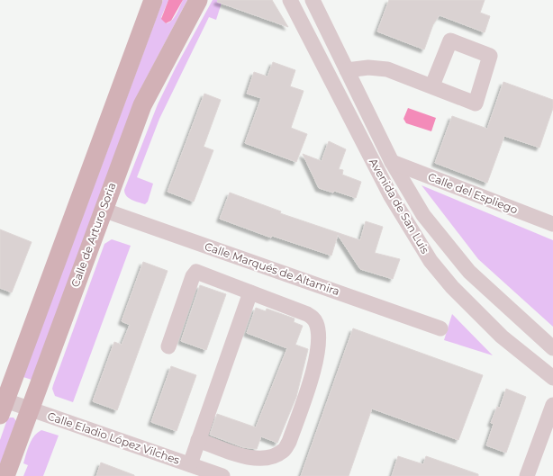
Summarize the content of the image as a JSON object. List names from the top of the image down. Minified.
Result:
{"streets":{"main road":["Calle de Arturo Soria"],"street":["Calle del Espliego","Avenida de San Luis","Calle Marqués de Altamira","Calle Eladio López Vilches"]},"crossings":[["Calle del Espliego","Avenida de San Luis"],["Calle de Arturo Soria","Calle Marqués de Altamira"],["Calle de Arturo Soria","Calle Eladio López Vilches"]]}
